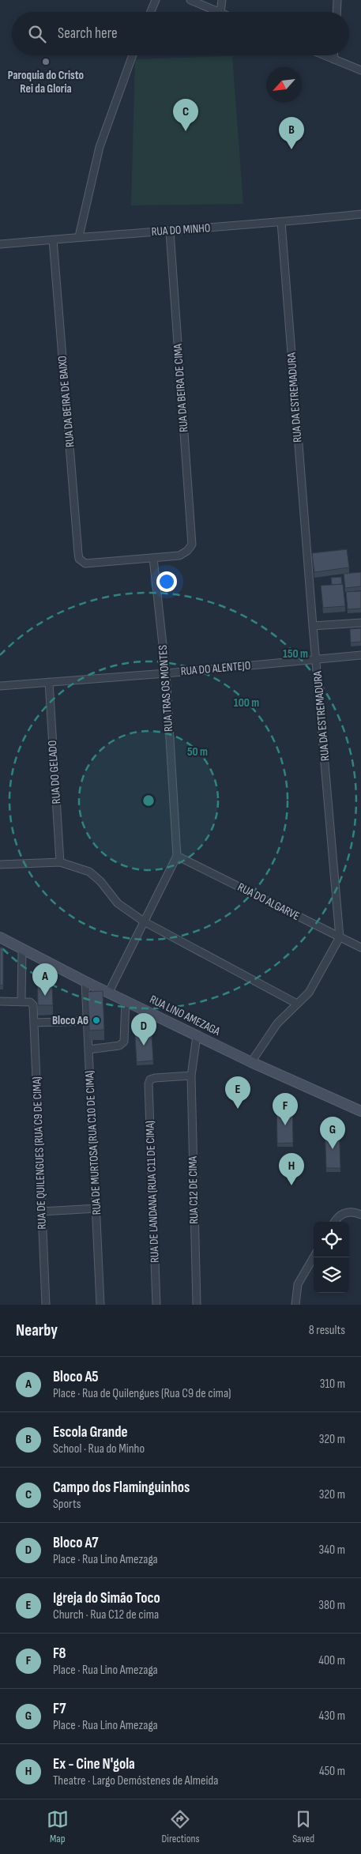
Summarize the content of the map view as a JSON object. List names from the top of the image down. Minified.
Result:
{"streets":{"street":["RUA DO MINHO","RUA DA BEIRA DE CIMA","RUA DA ESTREMADURA","RUA DA BEIRA DE BAIXO","RUA DO ALENTEJO","RUA TRAS OS MONTES","RUA DO GELADO","RUA DO ALGARVE","RUA LINO AMEZAGA","RUA DE MURTOSA (RUA C10 DE CIMA)","RUA DE QUILENGUES (RUA C9 DE CIMA)","RUA C12 DE CIMA","RUA DE LANDANA (RUA C11 DE CIMA)"]},"crossings":[["RUA DO MINHO","RUA DA BEIRA DE CIMA"],["RUA DO MINHO","RUA DA ESTREMADURA"],["RUA DO MINHO","RUA DA BEIRA DE BAIXO"],["RUA DA BEIRA DE CIMA","RUA DA BEIRA DE BAIXO"],["RUA DA BEIRA DE CIMA","RUA TRAS OS MONTES"],["RUA DA ESTREMADURA","RUA DO ALENTEJO"],["RUA DA ESTREMADURA","RUA DO ALGARVE"],["RUA DA BEIRA DE BAIXO","RUA TRAS OS MONTES"],["RUA DO ALENTEJO","RUA TRAS OS MONTES"],["RUA DO ALENTEJO","RUA DO GELADO"],["RUA TRAS OS MONTES","RUA DO ALGARVE"],["RUA LINO AMEZAGA","RUA DE MURTOSA (RUA C10 DE CIMA)"],["RUA LINO AMEZAGA","RUA C12 DE CIMA"],["RUA C12 DE CIMA","RUA DE LANDANA (RUA C11 DE CIMA)"]],"places":["Paroquia do Cristo Rei da Gloria","Bloco A6"],"north":"bottom left","page":{"search":"Search here","pins":["C","B","A","D","E","F","G","H"],"heading":["Nearby","8 results"],"list":[{"mark":"A","name":"Bloco A5","note":"Place · Rua de Quilengues (Rua C9 de cima)","value":"310 m"},{"mark":"B","name":"Escola Grande","note":"School · Rua do Minho","value":"320 m"},{"mark":"C","name":"Campo dos Flaminguinhos","note":"Sports","value":"320 m"},{"mark":"D","name":"Bloco A7","note":"Place · Rua Lino Amezaga","value":"340 m"},{"mark":"E","name":"Igreja do Simão Toco","note":"Church · Rua C12 de cima","value":"380 m"},{"mark":"F","name":"F8","note":"Place · Rua Lino Amezaga","value":"400 m"},{"mark":"G","name":"F7","note":"Place · Rua Lino Amezaga","value":"430 m"},{"mark":"H","name":"Ex - Cine N'gola","note":"Theatre · Largo Demóstenes de Almeida","value":"450 m"}],"nav":["Map","Directions","Saved"]},"rings":["150 m","100 m","50 m"]}
